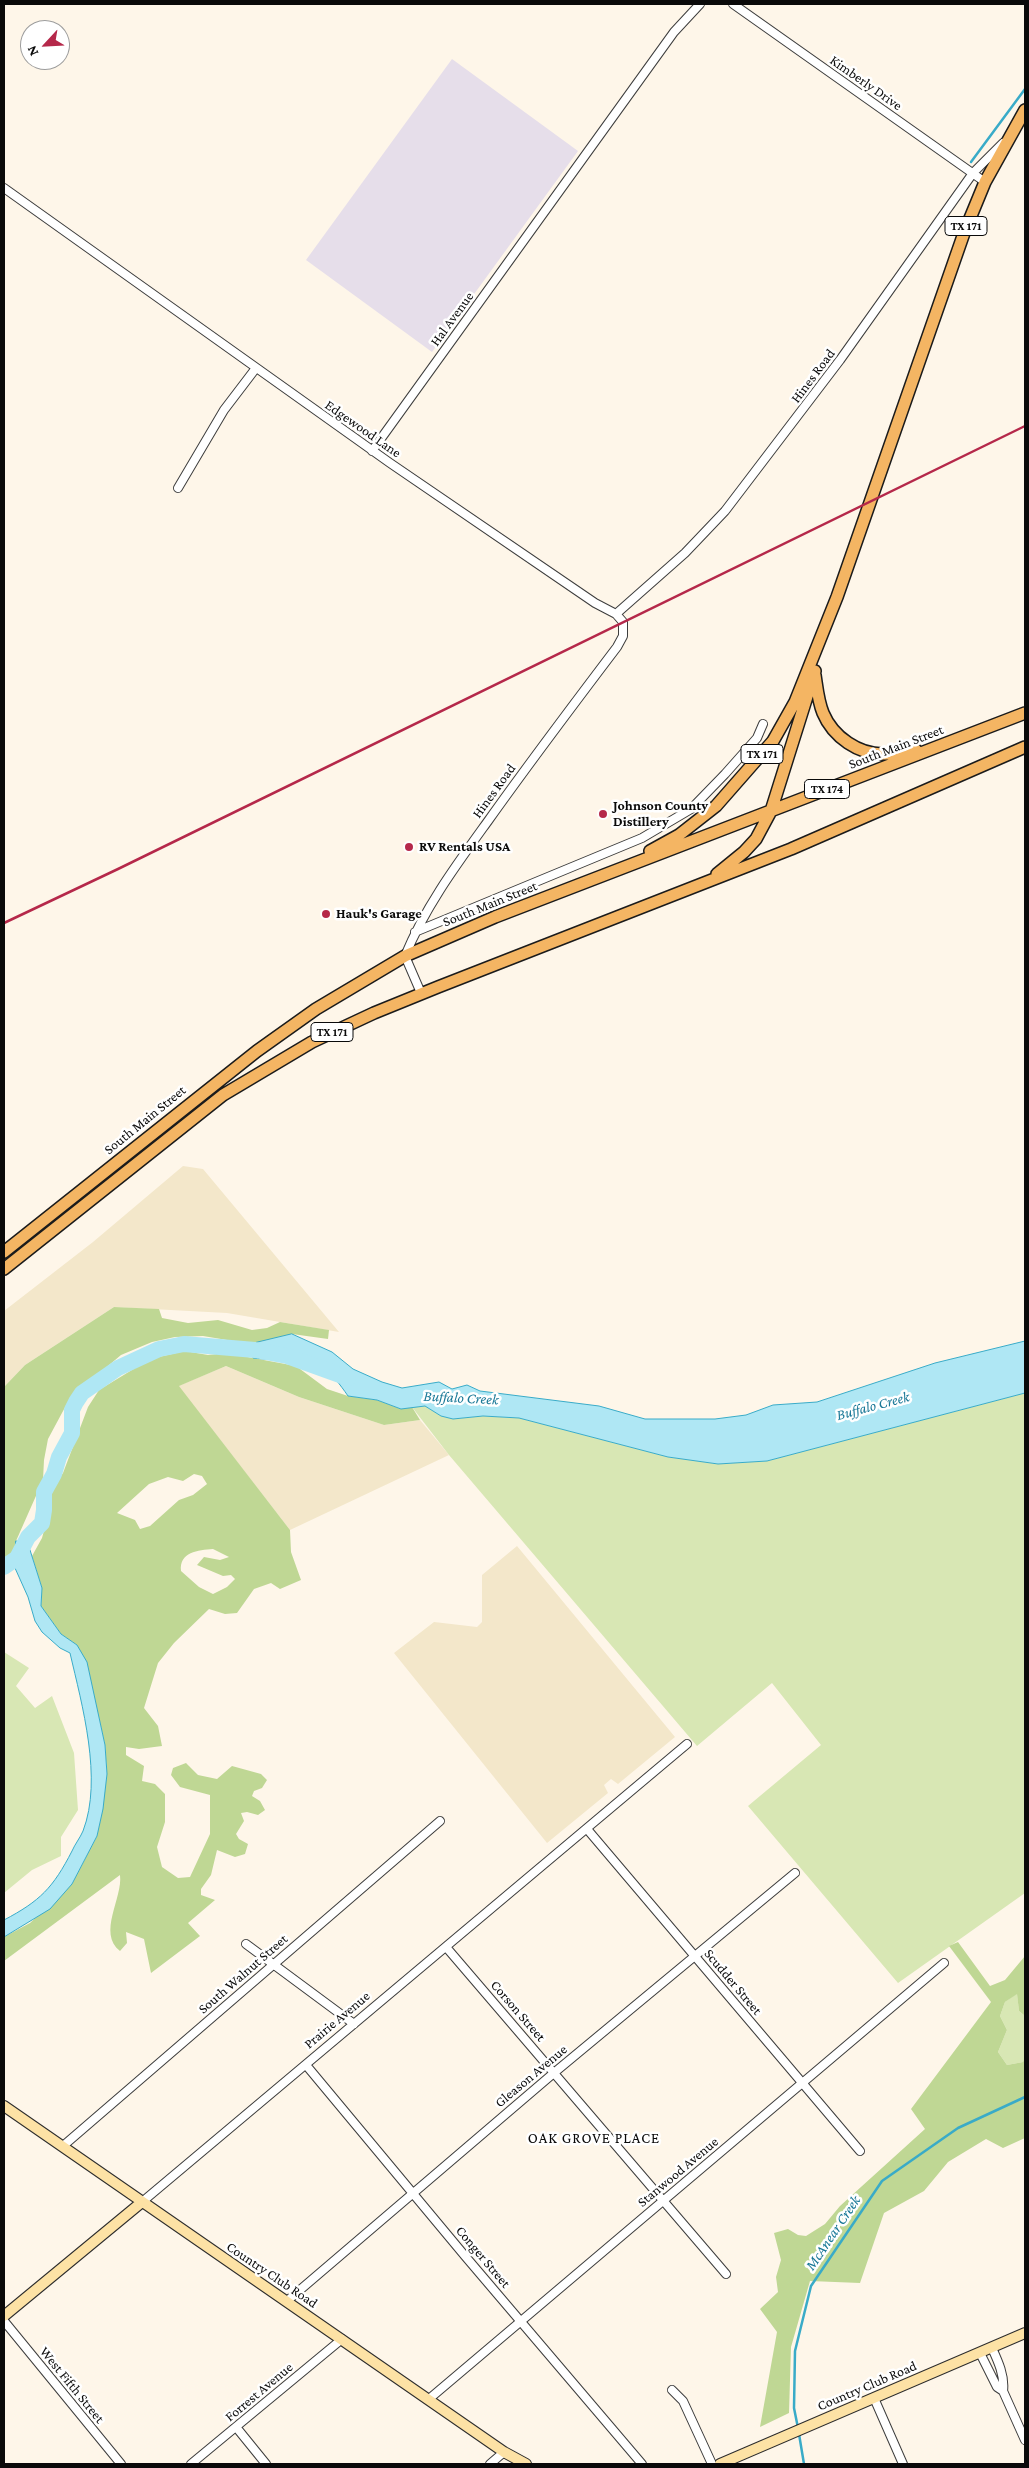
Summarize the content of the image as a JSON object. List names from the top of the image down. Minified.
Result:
{"streets":{"main road":["TX 171","South Main Street","TX 174","Prairie Avenue","Country Club Road"],"street":["Kimberly Drive","Hal Avenue","Hines Road","Edgewood Lane","South Walnut Street","Scudder Street","Corson Street","Gleason Avenue","Stanwood Avenue","Conger Street","West Fifth Street","Forrest Avenue"]},"crossings":[["Kimberly Drive","TX 171"],["Kimberly Drive","Hines Road"],["TX 171","Hines Road"],["TX 171","South Main Street"],["Hal Avenue","Edgewood Lane"],["Hines Road","Edgewood Lane"],["Hines Road","South Main Street"],["South Walnut Street","Country Club Road"],["Scudder Street","Prairie Avenue"],["Scudder Street","Gleason Avenue"],["Scudder Street","Stanwood Avenue"],["Corson Street","Prairie Avenue"],["Corson Street","Gleason Avenue"],["Corson Street","Stanwood Avenue"],["Prairie Avenue","Conger Street"],["Prairie Avenue","Country Club Road"],["Gleason Avenue","Conger Street"],["Gleason Avenue","Country Club Road"],["Stanwood Avenue","Conger Street"],["Stanwood Avenue","Country Club Road"],["Country Club Road","Forrest Avenue"]],"districts":["OAK GROVE PLACE"],"water":["Buffalo Creek","McAnear Creek"],"places":["Johnson County Distillery","RV Rentals USA","Hauk's Garage"],"north":"bottom left"}
